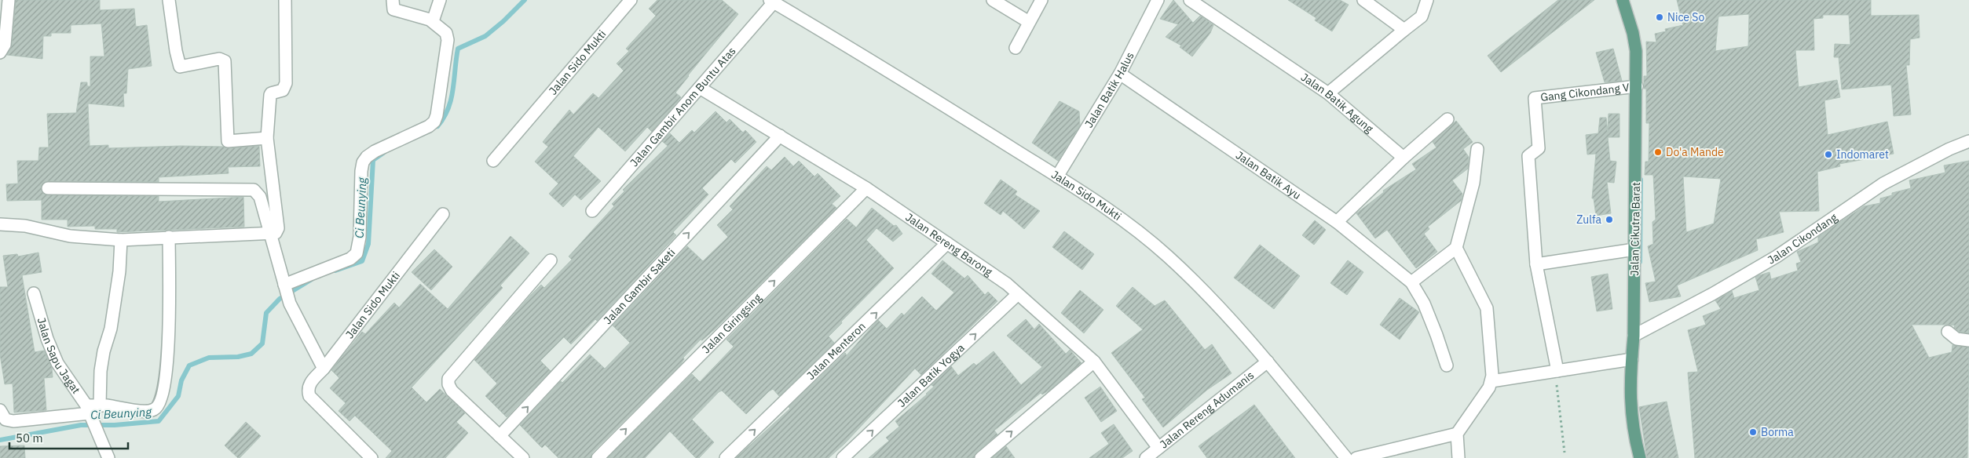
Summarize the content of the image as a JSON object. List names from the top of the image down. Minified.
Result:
{"streets":{"main road":["Jalan Cikutra Barat"],"street":["Jalan Sido Mukti","Jalan Batik Halus","Gang Cikondang V","Jalan Batik Agung","Jalan Gambir Anom Buntu Atas","Jalan Batik Ayu","Jalan Cikondang","Jalan Rereng Barong","Jalan Gambir Saketi","Jalan Giringsing","Jalan Menteron","Jalan Sapu Jagat","Jalan Batik Yogya","Jalan Rereng Adumanis"]},"crossings":[["Jalan Sido Mukti","Jalan Batik Halus"],["Jalan Sido Mukti","Jalan Gambir Anom Buntu Atas"],["Jalan Sido Mukti","Jalan Rereng Adumanis"],["Jalan Batik Halus","Jalan Batik Ayu"],["Gang Cikondang V","Jalan Cikutra Barat"],["Jalan Gambir Anom Buntu Atas","Jalan Rereng Barong"],["Jalan Cikutra Barat","Jalan Cikondang"],["Jalan Rereng Barong","Jalan Gambir Saketi"],["Jalan Rereng Barong","Jalan Giringsing"],["Jalan Rereng Barong","Jalan Menteron"],["Jalan Rereng Barong","Jalan Batik Yogya"],["Jalan Rereng Barong","Jalan Rereng Adumanis"]],"one_way":["Jalan Gambir Saketi","Jalan Giringsing","Jalan Menteron"],"water":["Ci Beunying"],"places":["Nice So","Do'a Mande","Indomaret","Zulfa","Borma"],"scale_bar":"50 m"}
